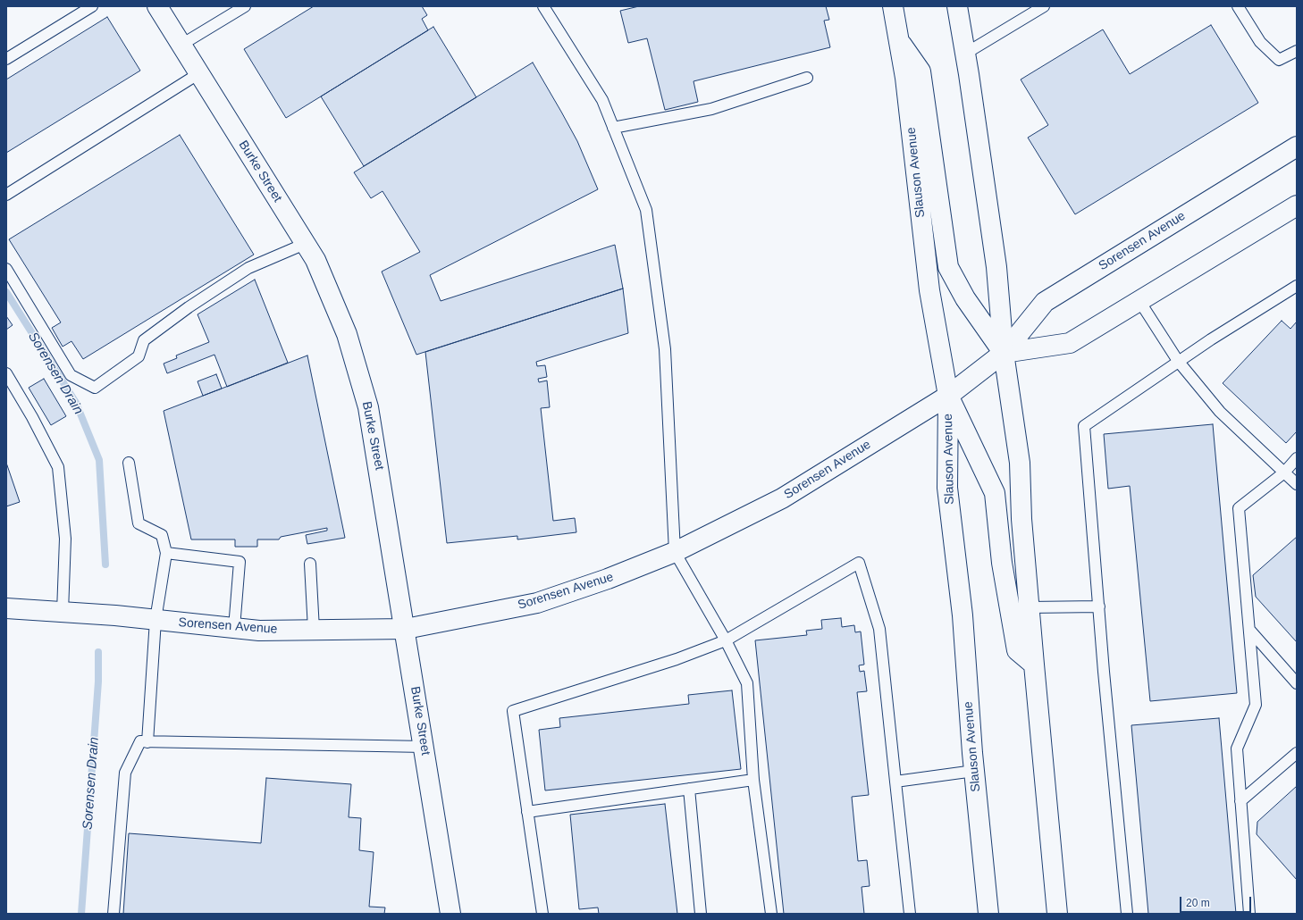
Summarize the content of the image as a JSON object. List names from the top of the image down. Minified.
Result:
{"streets":{"street":["Burke Street","Slauson Avenue","Sorensen Avenue"]},"crossings":[["Burke Street","Sorensen Avenue"],["Slauson Avenue","Sorensen Avenue"]],"water":["Sorensen Drain"],"scale_bar":"20 m"}
